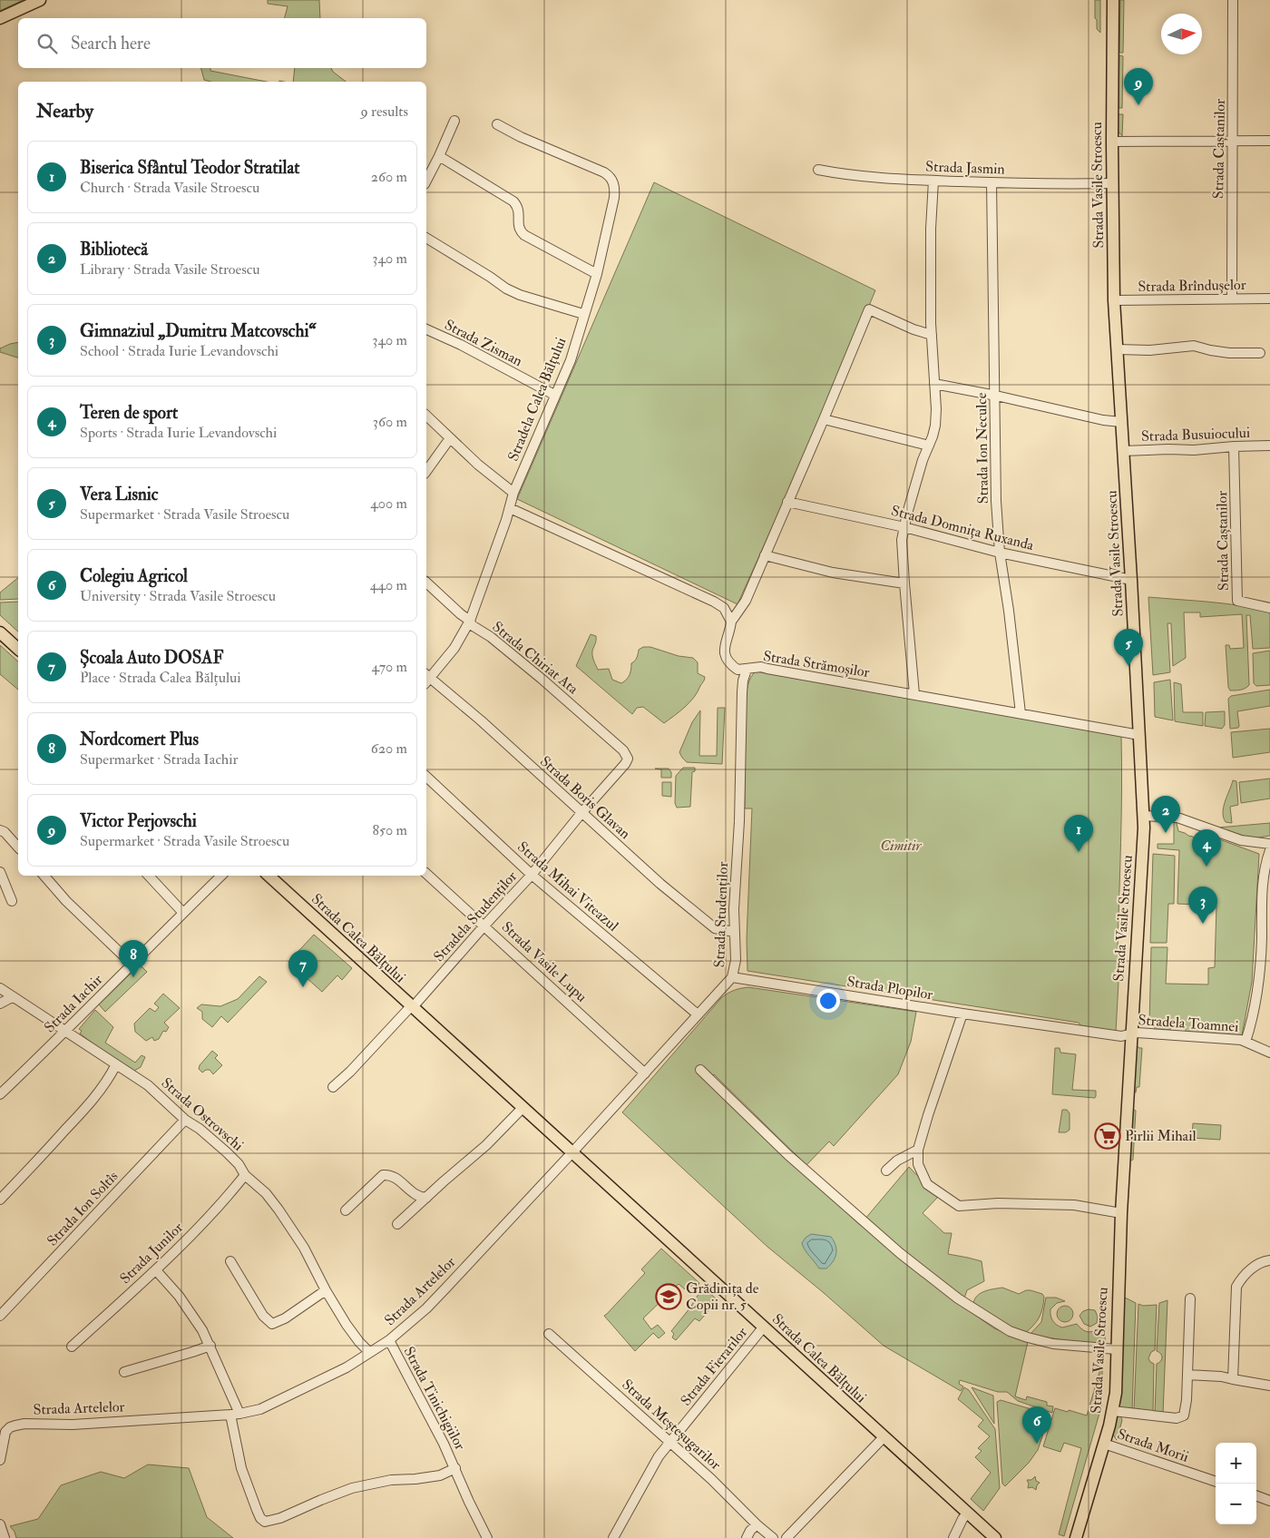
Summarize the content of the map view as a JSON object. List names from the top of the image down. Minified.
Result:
{"streets":{"main road":["Strada Vasile Stroescu","Strada Calea Bălțului"],"street":["Strada Caștanilor","Strada Jasmin","Strada Brîndușelor","Strada Zisman","Stradela Calea Bălțului","Strada Busuiocului","Strada Ion Neculce","Strada Domnița Ruxanda","Strada Chiriat Ata","Strada Strămoșilor","Strada Boris Glavan","Strada Mihai Viteazul","Strada Studenților","Stradela Studenților","Strada Vasile Lupu","Strada Plopilor","Strada Iachir","Stradela Toamnei","Strada Ostrovschi","Strada Ion Soltîs","Strada Junilor","Strada Artelelor","Strada Fierarilor","Strada Tinichigiilor","Strada Meșteșugarilor","Strada Morii"]},"crossings":[["Strada Caștanilor","Strada Brîndușelor"],["Strada Caștanilor","Strada Busuiocului"],["Strada Jasmin","Strada Vasile Stroescu"],["Strada Jasmin","Strada Ion Neculce"],["Strada Vasile Stroescu","Strada Brîndușelor"],["Strada Vasile Stroescu","Strada Busuiocului"],["Strada Vasile Stroescu","Strada Domnița Ruxanda"],["Strada Vasile Stroescu","Strada Strămoșilor"],["Strada Vasile Stroescu","Strada Plopilor"],["Strada Vasile Stroescu","Stradela Toamnei"],["Strada Vasile Stroescu","Strada Morii"],["Strada Zisman","Stradela Calea Bălțului"],["Stradela Calea Bălțului","Strada Chiriat Ata"],["Stradela Calea Bălțului","Strada Boris Glavan"],["Strada Ion Neculce","Strada Domnița Ruxanda"],["Strada Ion Neculce","Strada Strămoșilor"],["Strada Chiriat Ata","Stradela Studenților"],["Strada Strămoșilor","Strada Studenților"],["Strada Boris Glavan","Strada Studenților"],["Strada Boris Glavan","Stradela Studenților"],["Strada Mihai Viteazul","Strada Studenților"],["Strada Mihai Viteazul","Stradela Studenților"],["Strada Studenților","Strada Calea Bălțului"],["Strada Studenților","Strada Vasile Lupu"],["Strada Studenților","Strada Plopilor"],["Strada Studenților","Strada Artelelor"],["Stradela Studenților","Strada Calea Bălțului"],["Stradela Studenților","Strada Vasile Lupu"],["Strada Calea Bălțului","Strada Artelelor"],["Strada Calea Bălțului","Strada Fierarilor"],["Strada Plopilor","Stradela Toamnei"],["Strada Iachir","Strada Ostrovschi"],["Strada Ostrovschi","Strada Ion Soltîs"],["Strada Ostrovschi","Strada Junilor"],["Strada Ostrovschi","Strada Artelelor"],["Strada Artelelor","Strada Tinichigiilor"],["Strada Fierarilor","Strada Meșteșugarilor"]],"parks":["Cimitir"],"places":{"supermarket":["Pirlii Mihail"],"school or university":["Grădinița de Copii nr. 5"]},"north":"right","page":{"search":"Search here","pins":["9","5","2","1","4","3","8","7","6"],"heading":["Nearby","9 results"],"list":[{"mark":"1","name":"Biserica Sfântul Teodor Stratilat","note":"Church · Strada Vasile Stroescu","value":"260 m"},{"mark":"2","name":"Bibliotecă","note":"Library · Strada Vasile Stroescu","value":"340 m"},{"mark":"3","name":"Gimnaziul „Dumitru Matcovschi“","note":"School · Strada Iurie Levandovschi","value":"340 m"},{"mark":"4","name":"Teren de sport","note":"Sports · Strada Iurie Levandovschi","value":"360 m"},{"mark":"5","name":"Vera Lisnic","note":"Supermarket · Strada Vasile Stroescu","value":"400 m"},{"mark":"6","name":"Colegiu Agricol","note":"University · Strada Vasile Stroescu","value":"440 m"},{"mark":"7","name":"Școala Auto DOSAF","note":"Place · Strada Calea Bălțului","value":"470 m"},{"mark":"8","name":"Nordcomert Plus","note":"Supermarket · Strada Iachir","value":"620 m"},{"mark":"9","name":"Victor Perjovschi","note":"Supermarket · Strada Vasile Stroescu","value":"850 m"}],"map_buttons":["+","−"]}}
